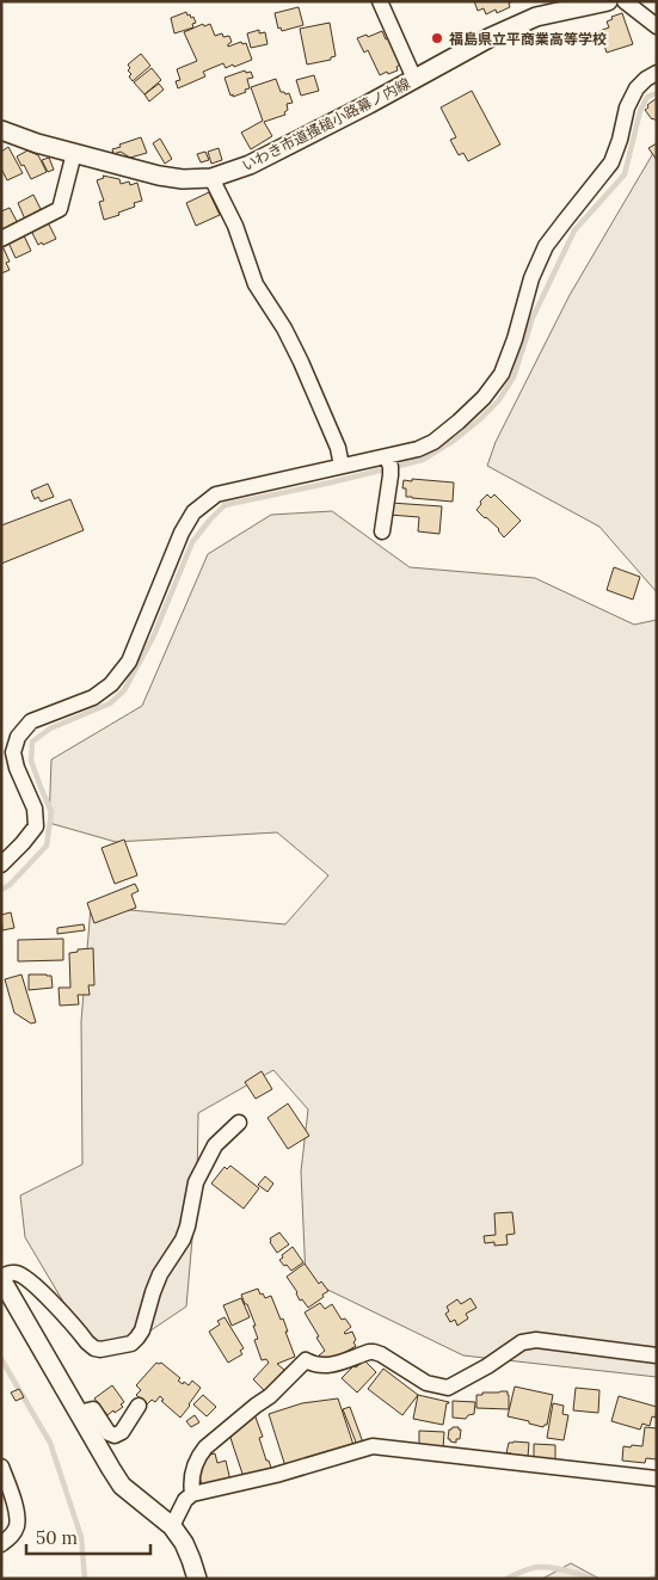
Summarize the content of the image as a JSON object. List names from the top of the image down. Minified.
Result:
{"streets":{"street":["いわき市道搔槌小路幕ノ内線"]},"places":["福島県立平商業高等学校"],"scale_bar":"50 m"}
